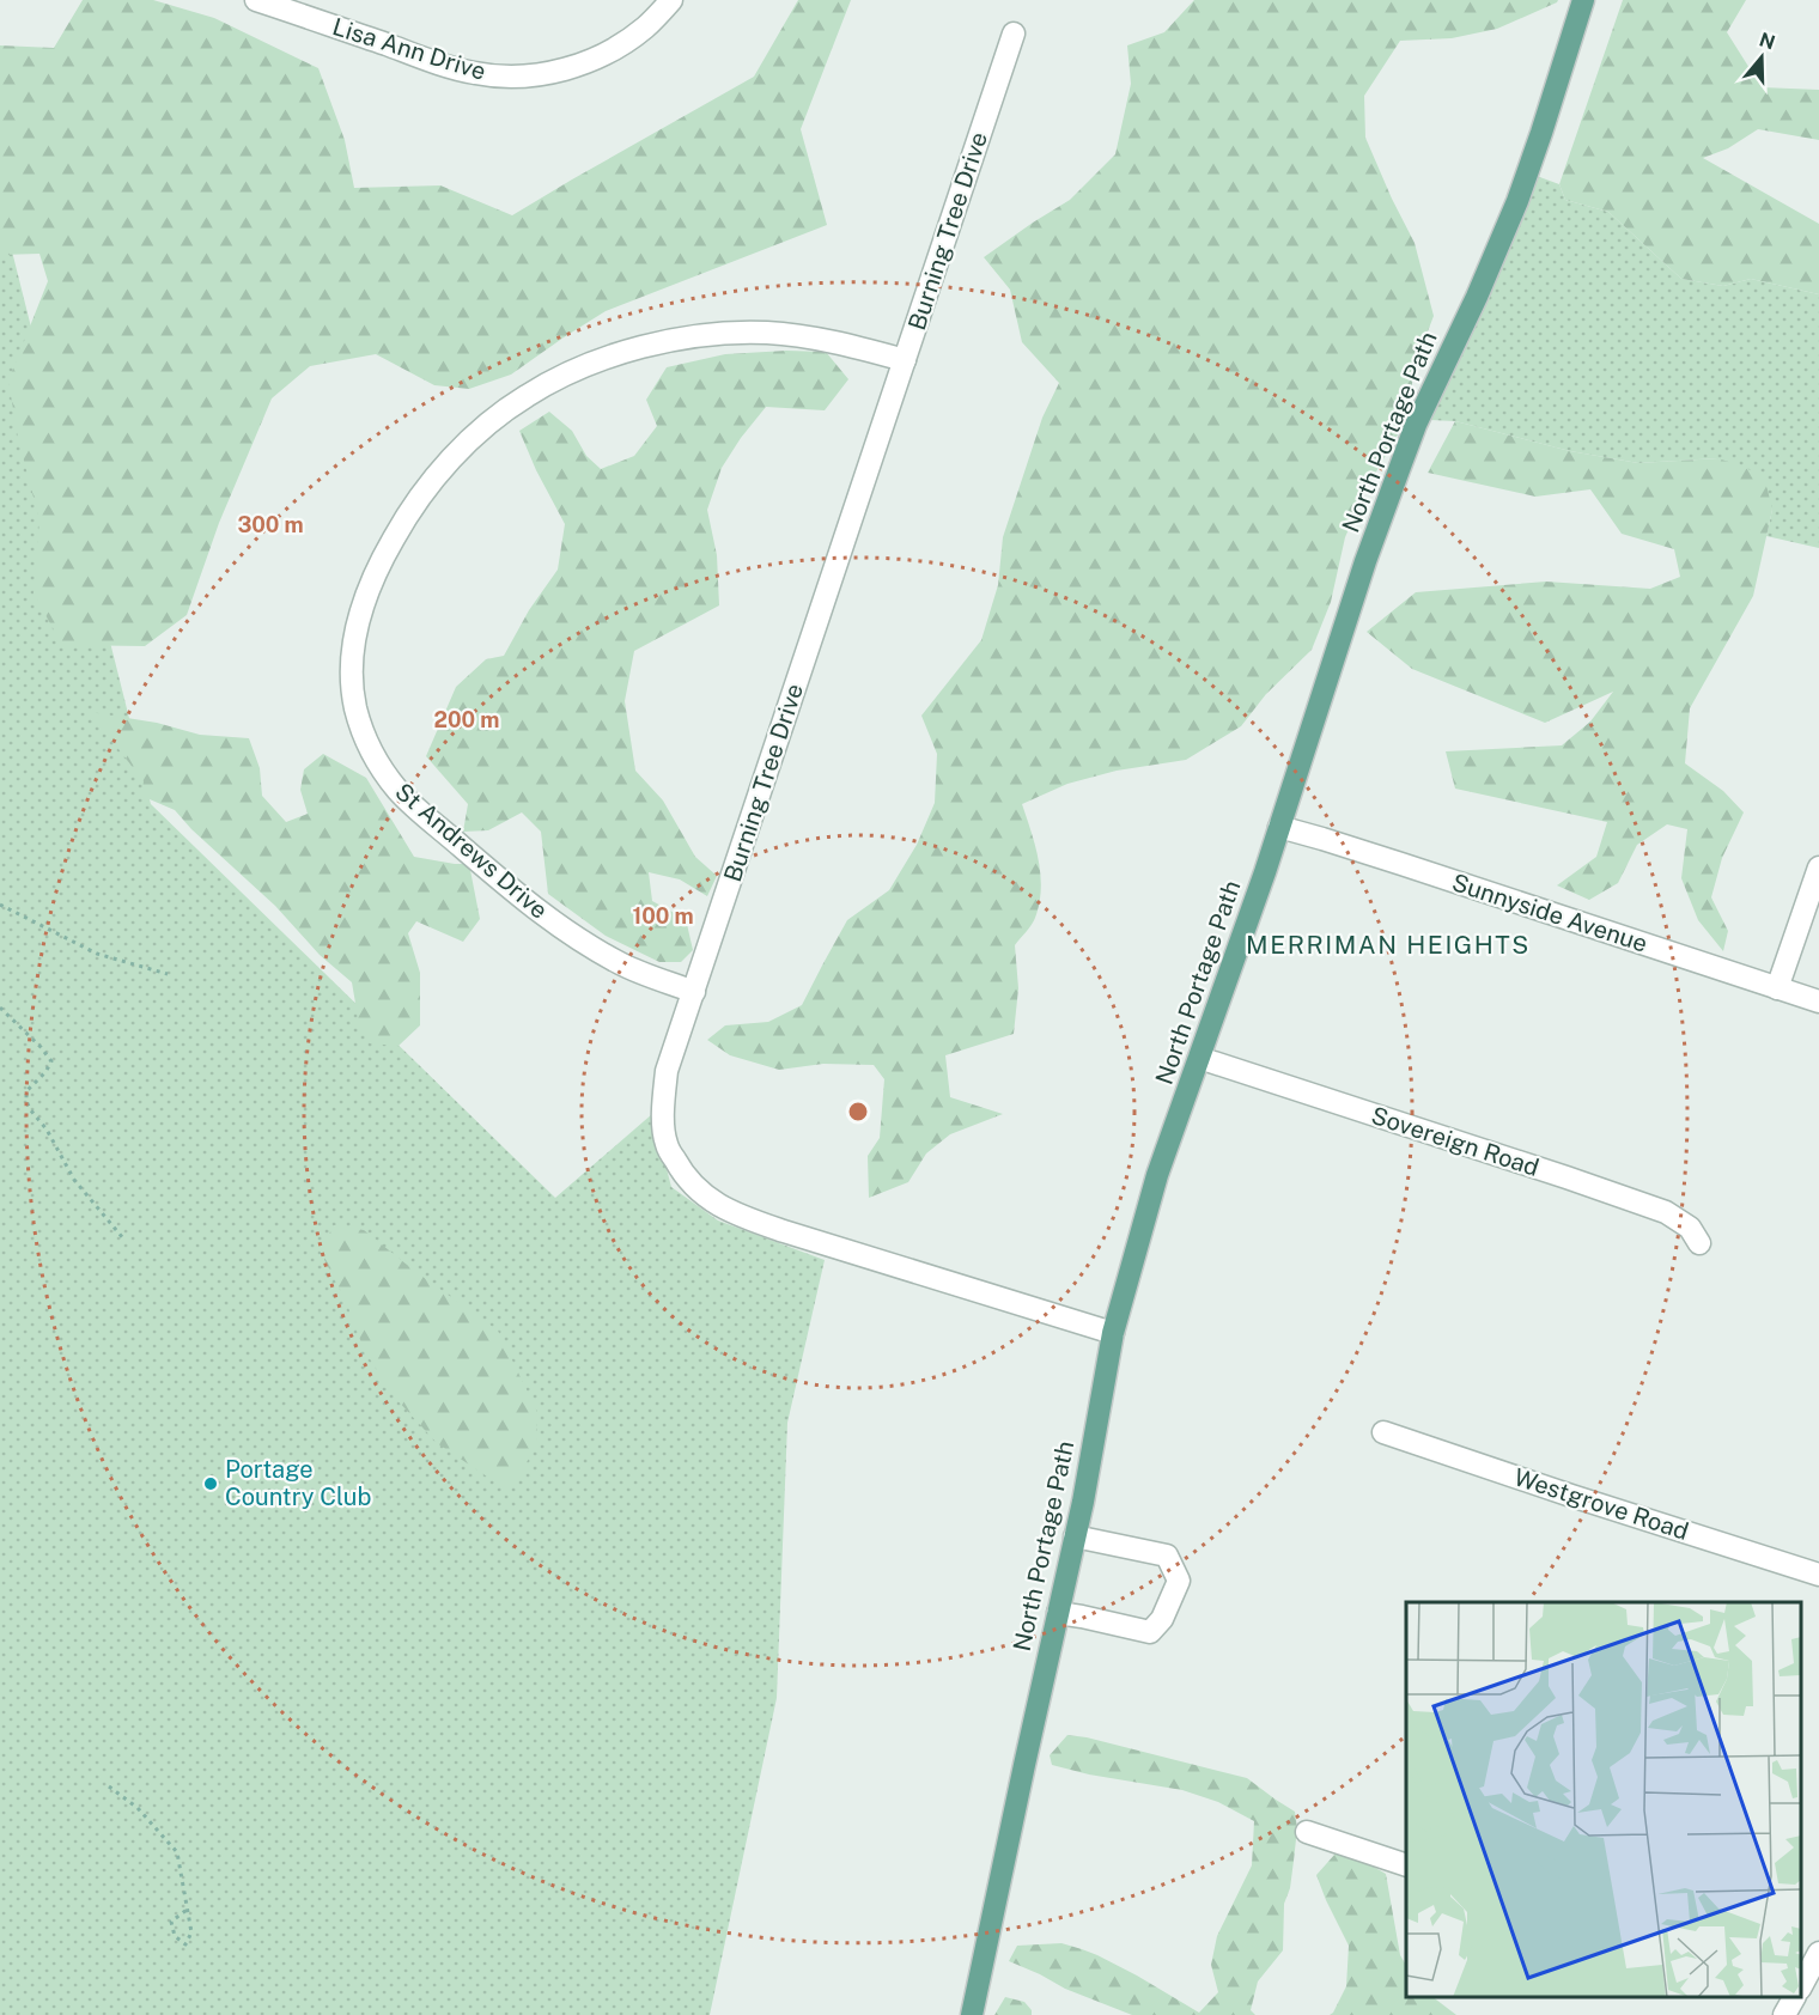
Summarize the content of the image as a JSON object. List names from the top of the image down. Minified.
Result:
{"streets":{"main road":["North Portage Path"],"street":["Lisa Ann Drive","Burning Tree Drive","St Andrews Drive","Sunnyside Avenue","Sovereign Road","Westgrove Road"]},"crossings":[["Burning Tree Drive","North Portage Path"],["Burning Tree Drive","St Andrews Drive"],["North Portage Path","Sunnyside Avenue"],["North Portage Path","Sovereign Road"]],"districts":["MERRIMAN HEIGHTS"],"places":["Portage Country Club"],"north":"top","rings":["300 m","200 m","100 m"]}
